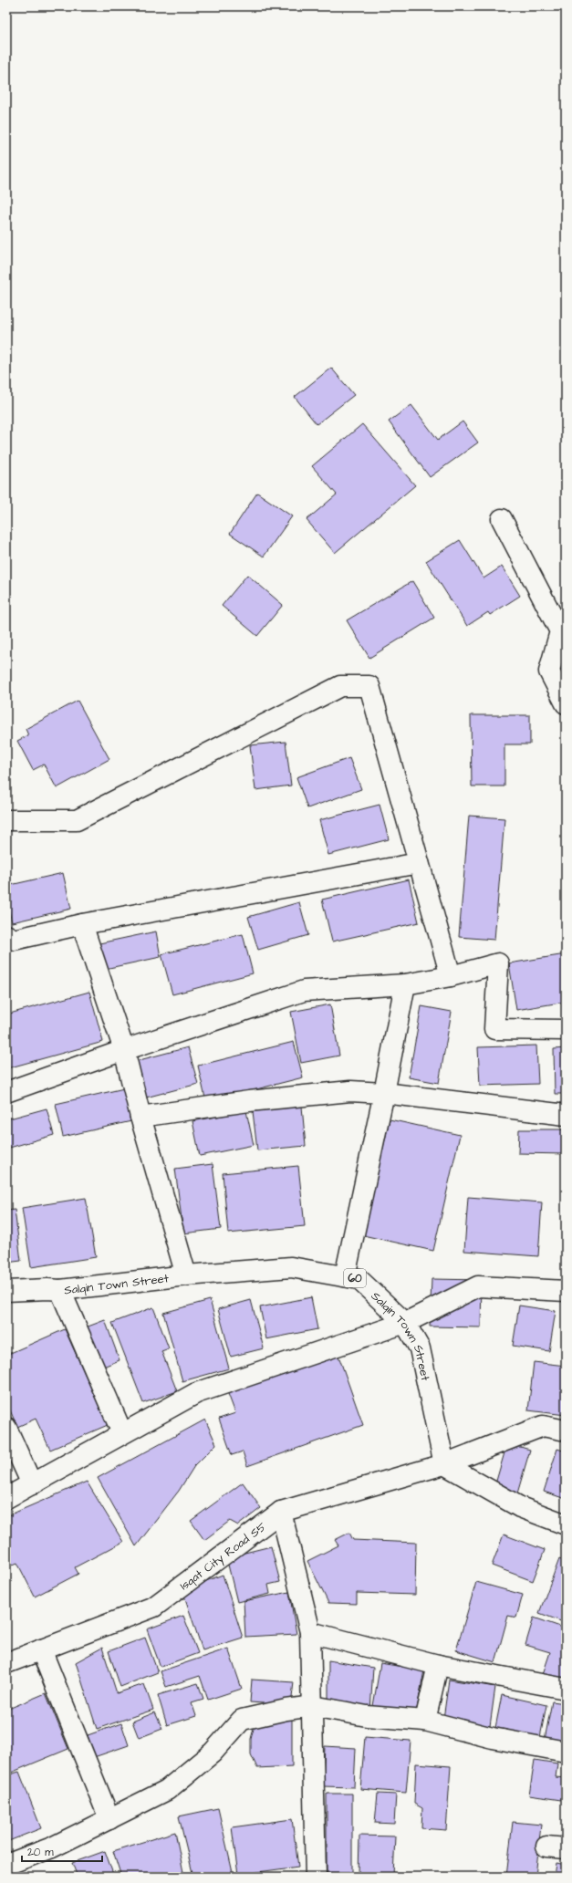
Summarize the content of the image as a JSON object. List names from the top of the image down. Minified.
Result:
{"streets":{"street":["60","Salqin Town Street","Isqat City Road S5"]},"crossings":[["Salqin Town Street","Isqat City Road S5"]],"scale_bar":"20 m"}
